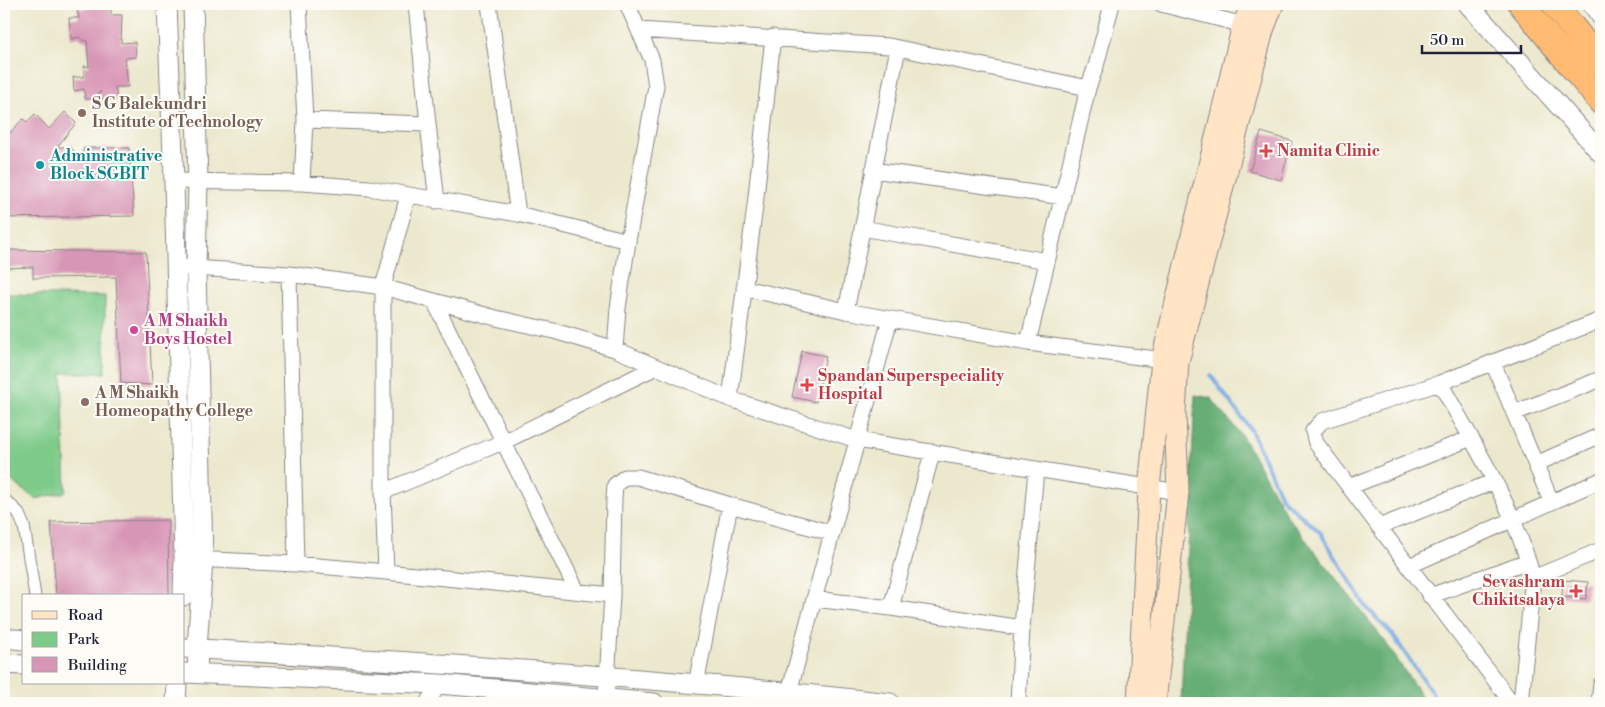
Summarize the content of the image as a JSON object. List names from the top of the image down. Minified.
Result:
{"places":{"other":["S G Balekundri Institute of Technology","Administrative Block SGBIT","A M Shaikh Boys Hostel","A M Shaikh Homeopathy College"],"health":["Namita Clinic","Spandan Superspeciality Hospital","Sevashram Chikitsalaya"]},"legend":["Road","Park","Building"],"scale_bar":"50 m"}
